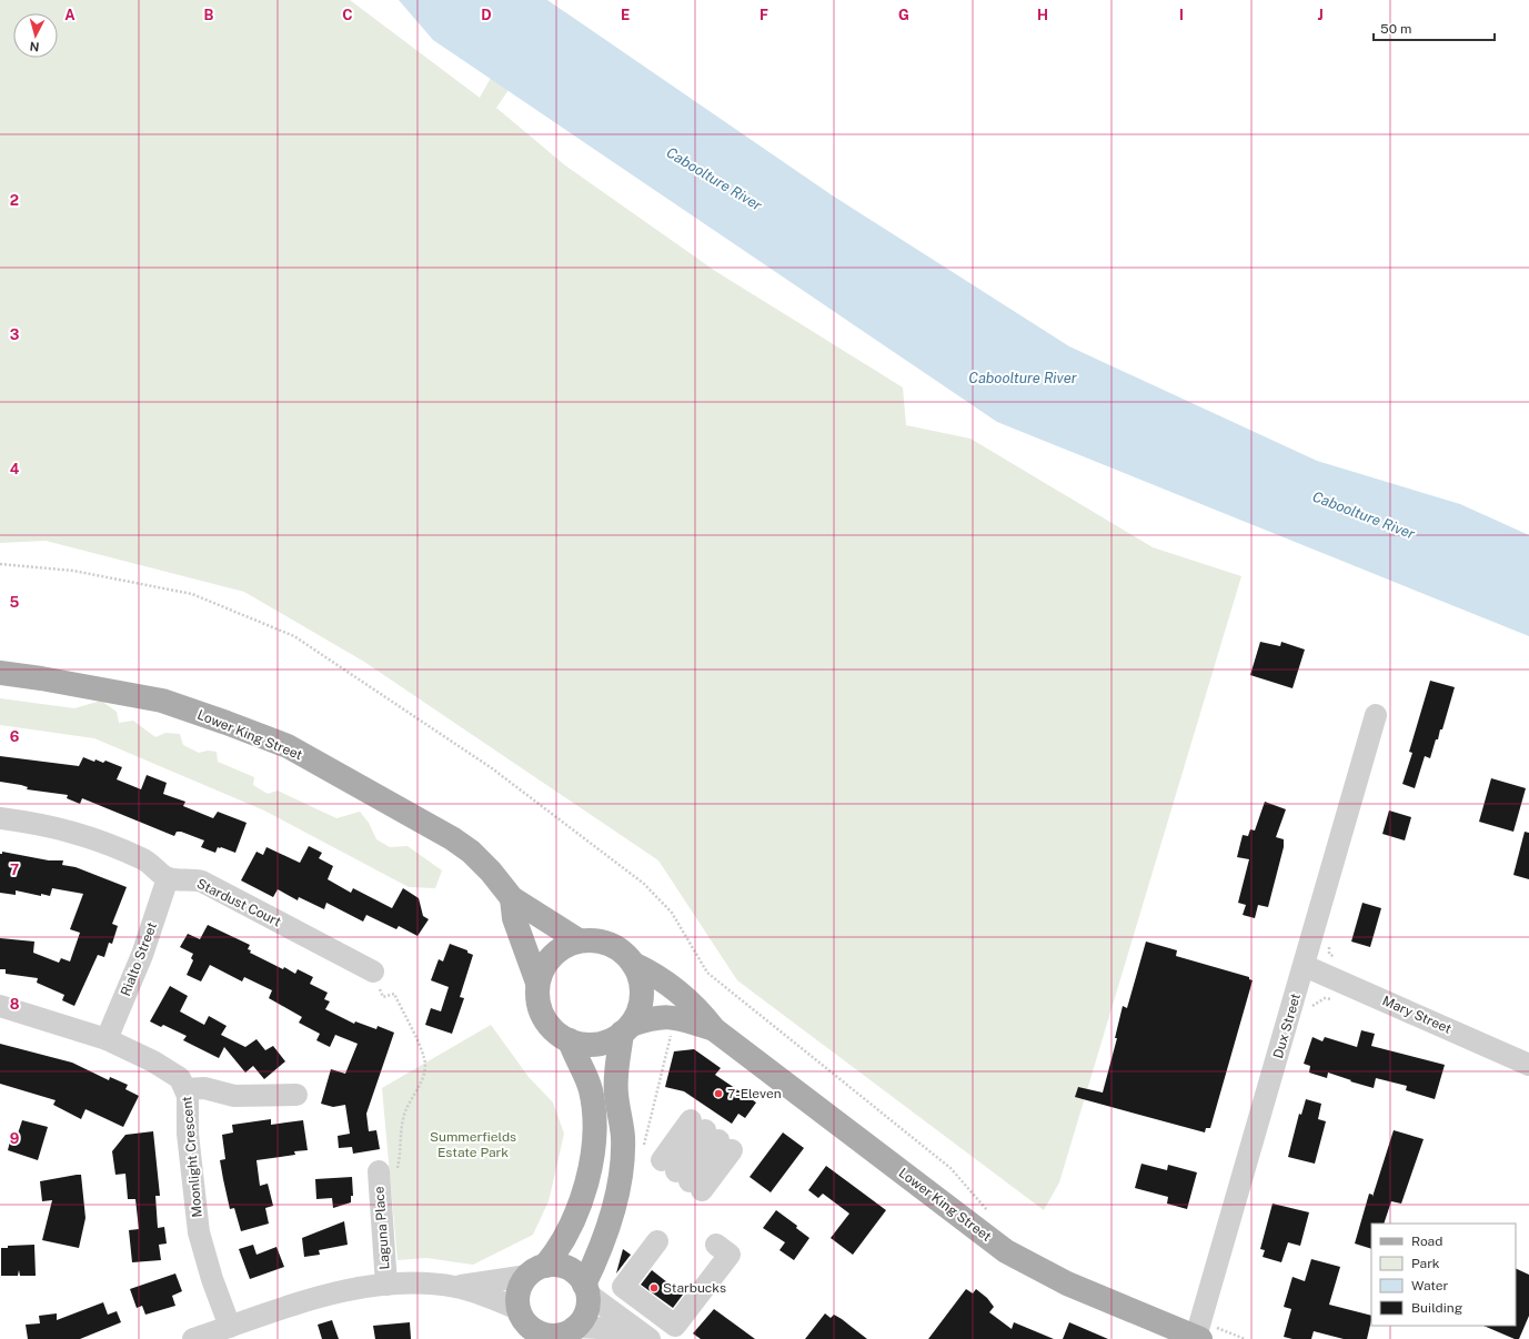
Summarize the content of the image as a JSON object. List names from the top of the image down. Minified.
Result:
{"streets":{"main road":["Lower King Street"],"street":["Stardust Court","Rialto Street","Mary Street","Dux Street","Moonlight Crescent","Laguna Place"]},"crossings":[["Lower King Street","Dux Street"],["Stardust Court","Rialto Street"],["Rialto Street","Moonlight Crescent"],["Mary Street","Dux Street"]],"water":["Caboolture River"],"parks":["Summerfields Estate Park"],"places":["7-Eleven","Starbucks"],"legend":["Road","Park","Water","Building"],"scale_bar":"50 m","north":"bottom","grid":{"columns":["A","B","C","D","E","F","G","H","I","J"],"rows":["2","3","4","5","6","7","8","9"]}}
